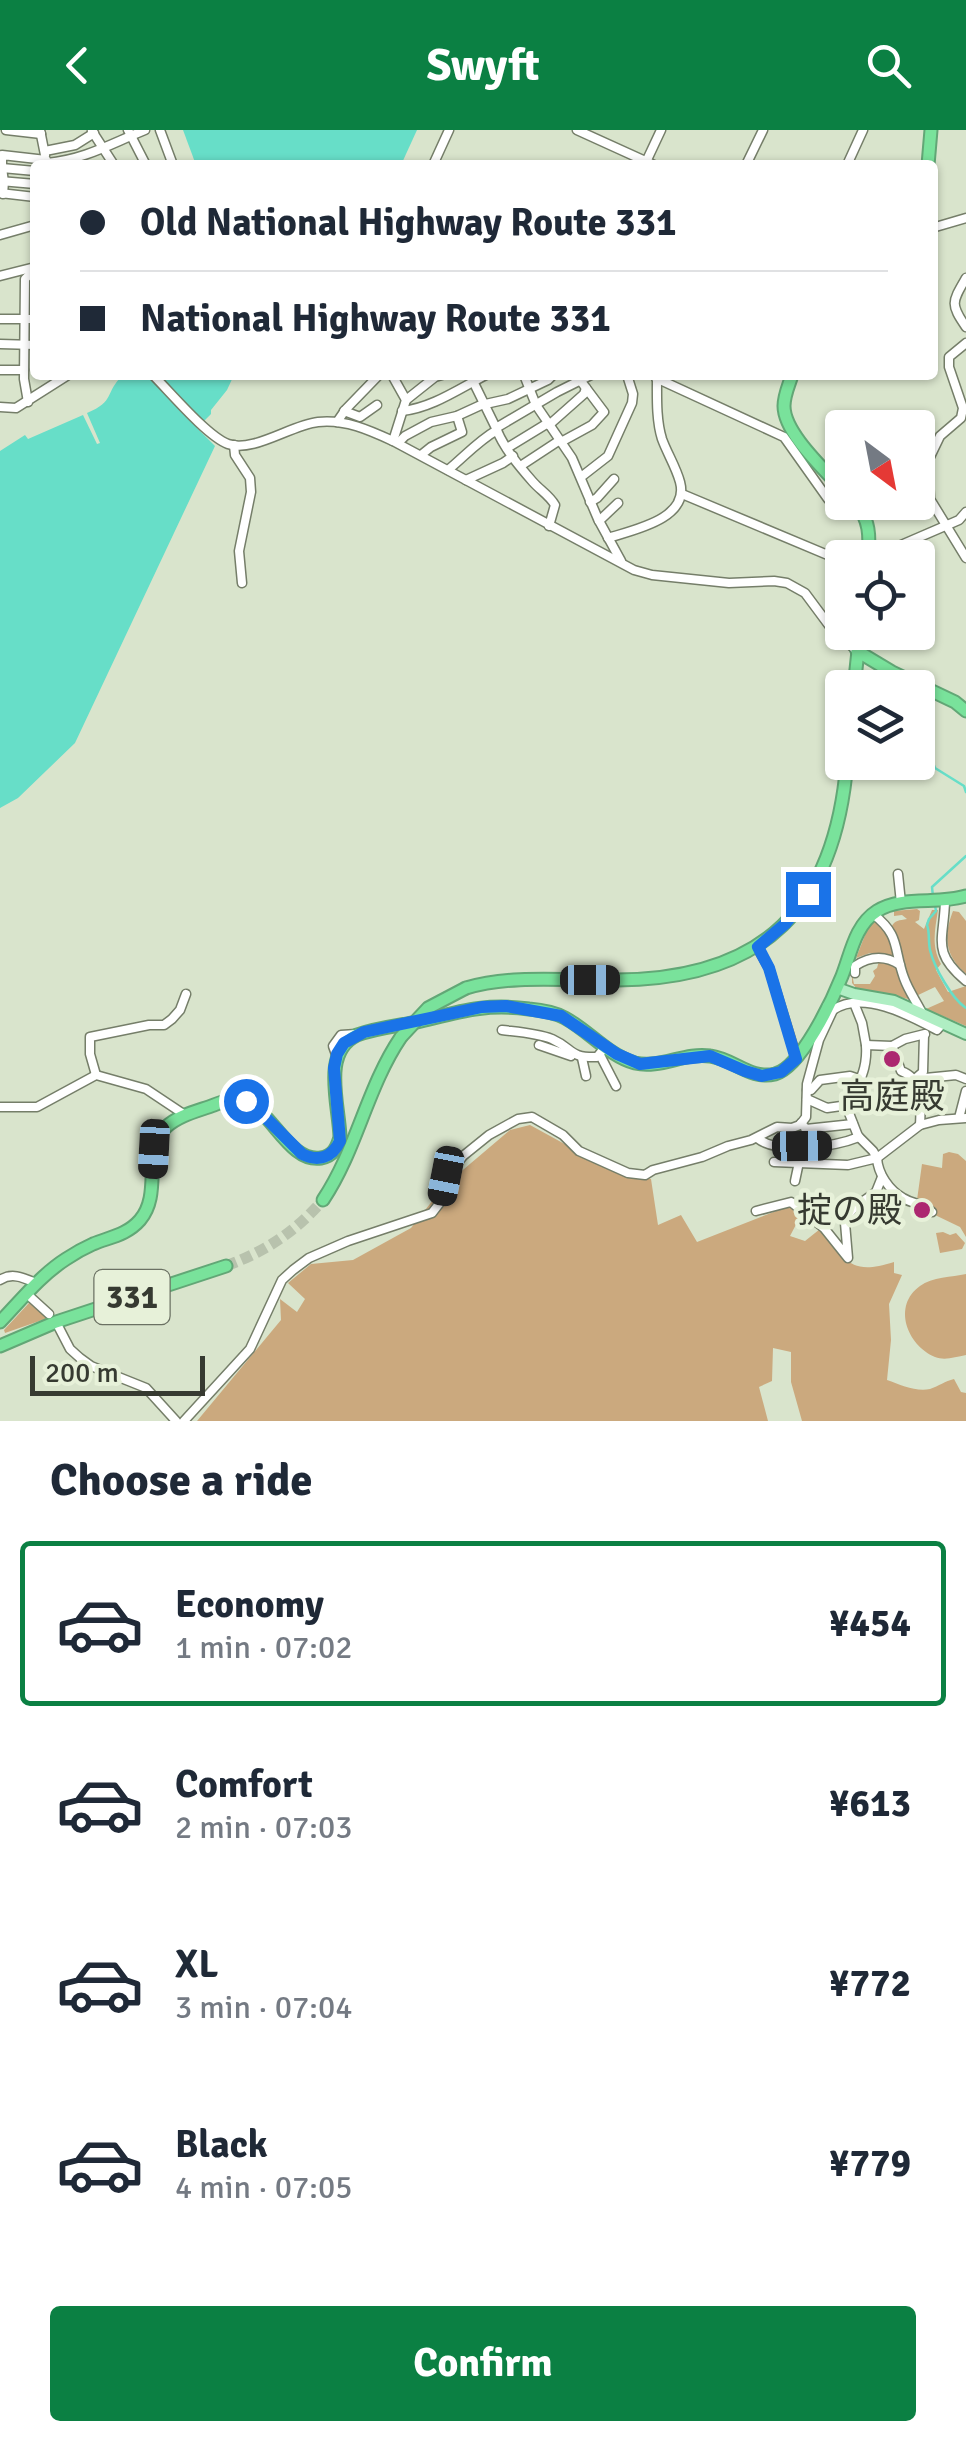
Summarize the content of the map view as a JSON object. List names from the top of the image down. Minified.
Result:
{"streets":{"highway":["331"]},"places":["高庭殿","掟の殿"],"scale_bar":"200 m","north":"bottom right","page":{"header":"Swyft","banner":["Old National Highway Route 331","National Highway Route 331"],"scale":"200 m","heading":"Choose a ride","list":[{"name":"Economy","note":"1 min · 07:02","value":"¥454"},{"name":"Comfort","note":"2 min · 07:03","value":"¥613"},{"name":"XL","note":"3 min · 07:04","value":"¥772"},{"name":"Black","note":"4 min · 07:05","value":"¥779"}],"buttons":"Confirm"}}
